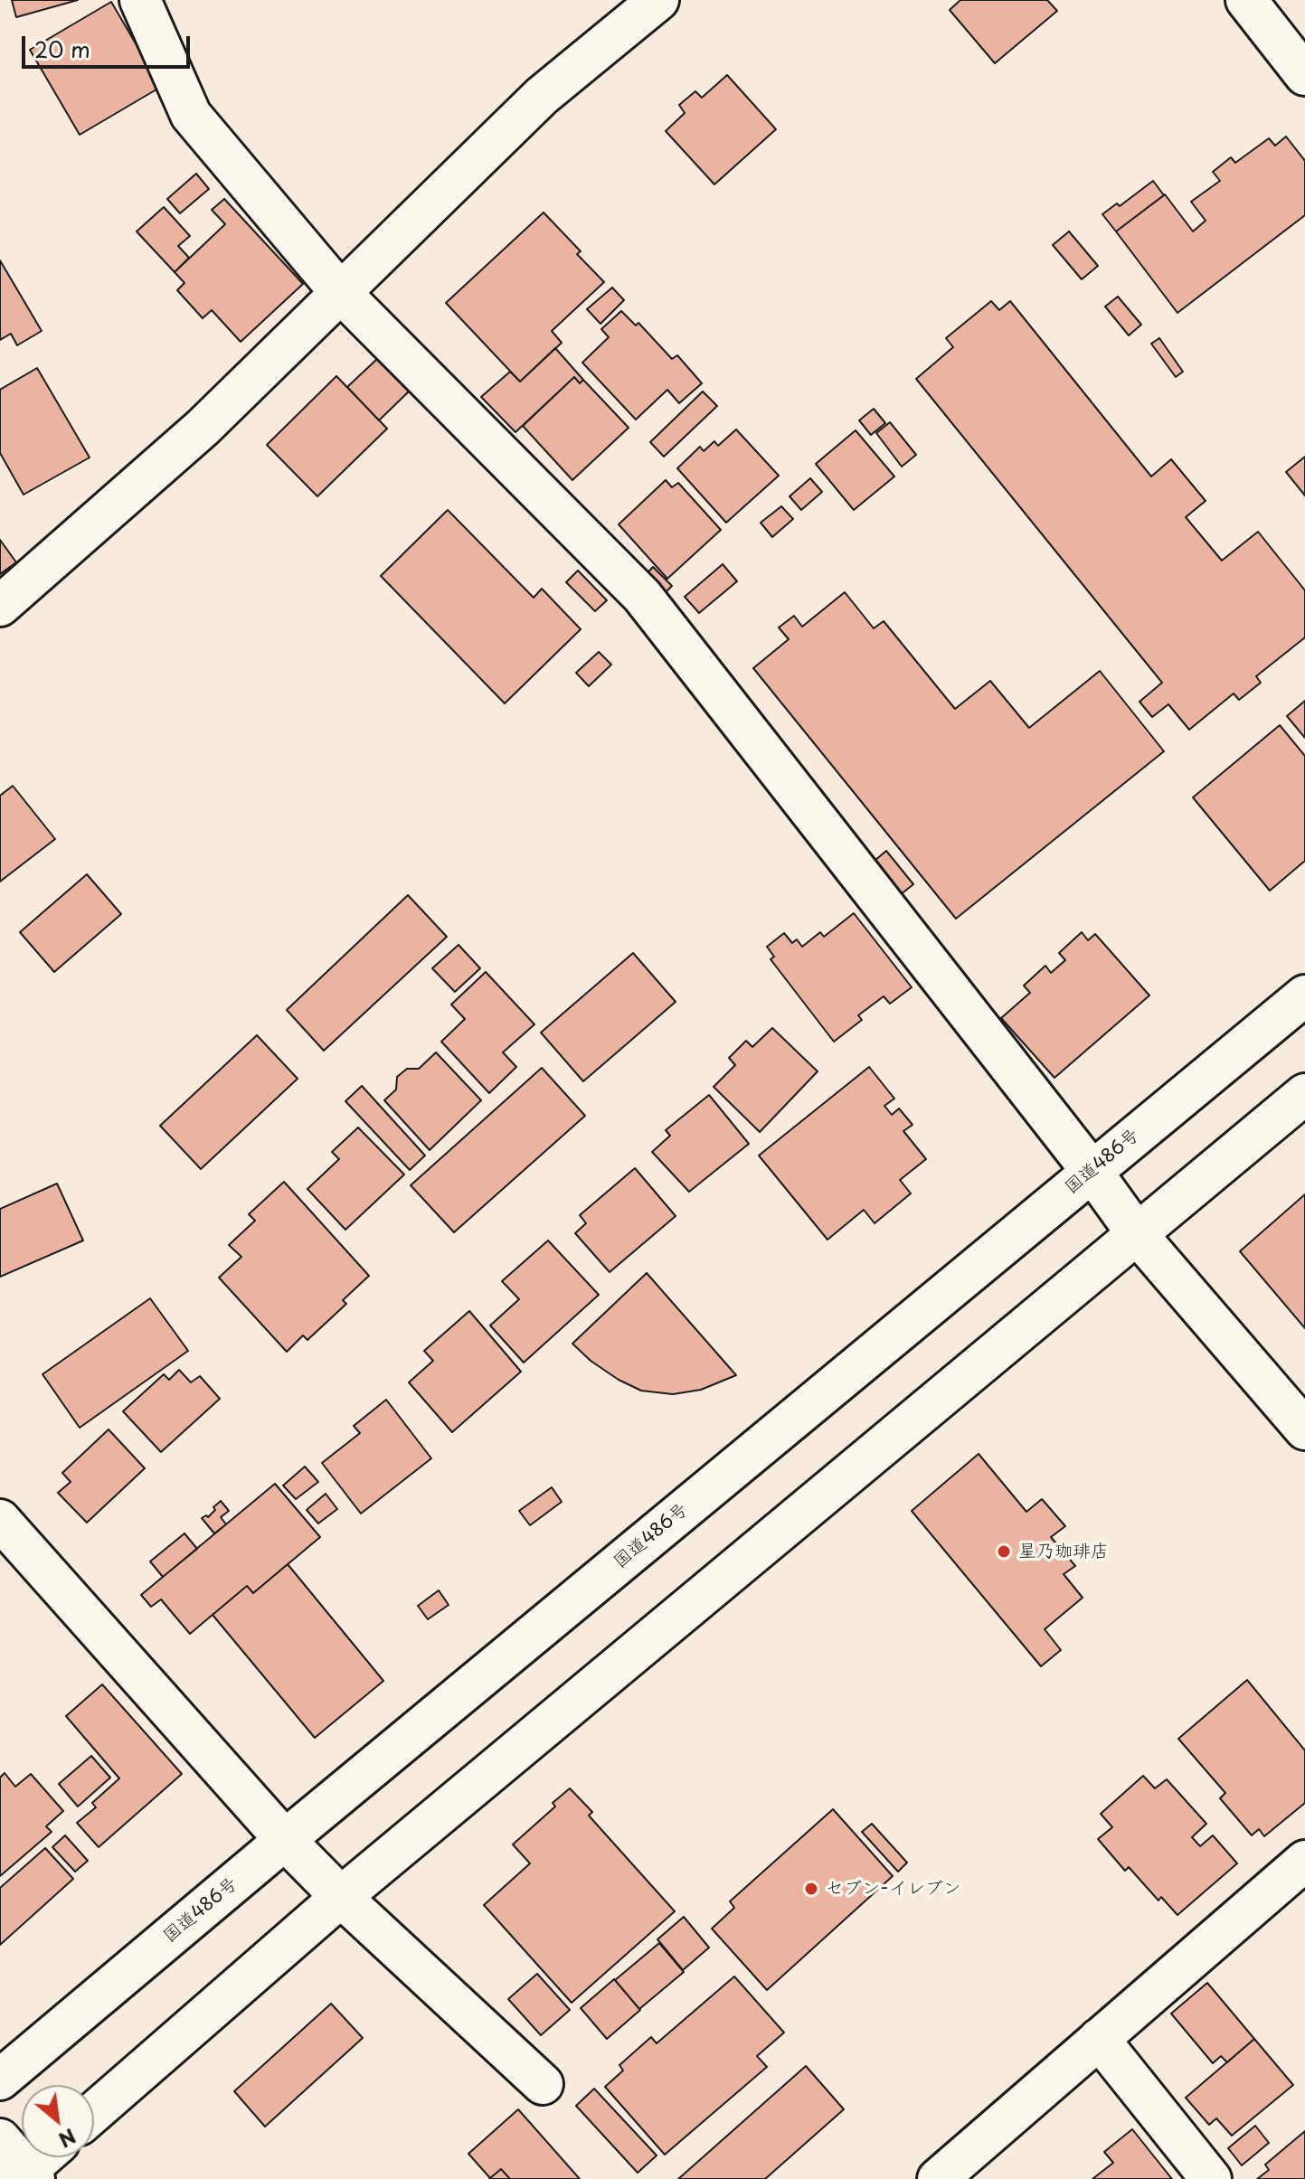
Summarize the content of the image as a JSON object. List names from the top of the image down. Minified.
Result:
{"streets":{"main road":["国道486号"]},"places":["星乃珈琲店","セブン-イレブン"],"scale_bar":"20 m","north":"bottom right"}
